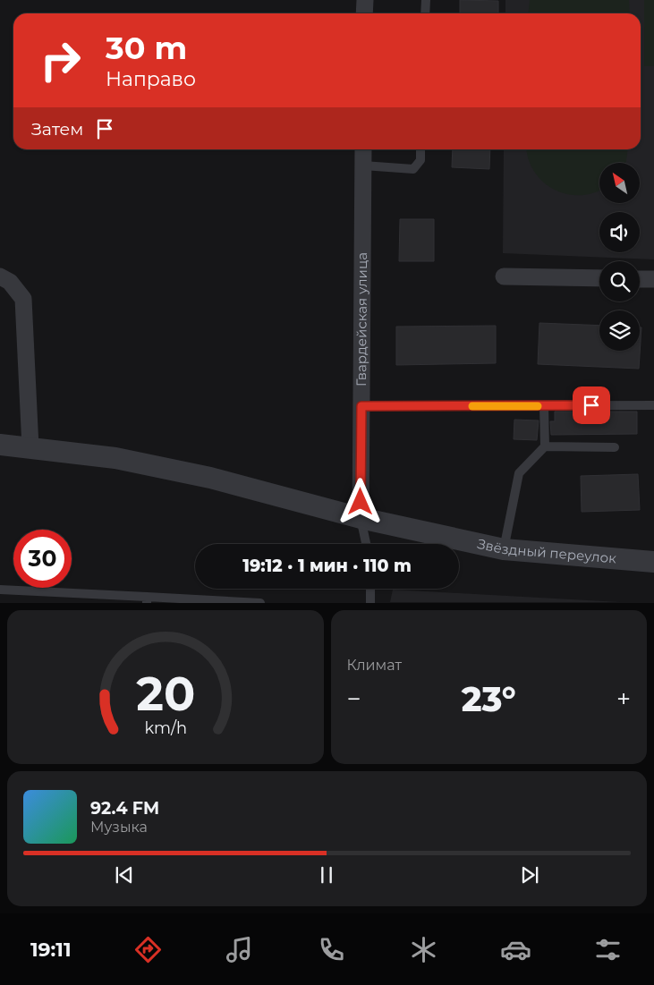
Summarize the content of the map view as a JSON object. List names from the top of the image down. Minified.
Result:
{"streets":{"street":["Гвардейская улица","Звёздный переулок"]},"crossings":[["Гвардейская улица","Звёздный переулок"]],"north":"top left","page":{"turn":["30 m","Направо"],"then":"Затем","limit":"30","trip":"19:12 · 1 мин · 110 m","tile":"Климат","heat":["−","23°","+"],"song":["92.4 FM","Музыка"],"tabs":"19:11","gauge":["20","km/h"]}}
